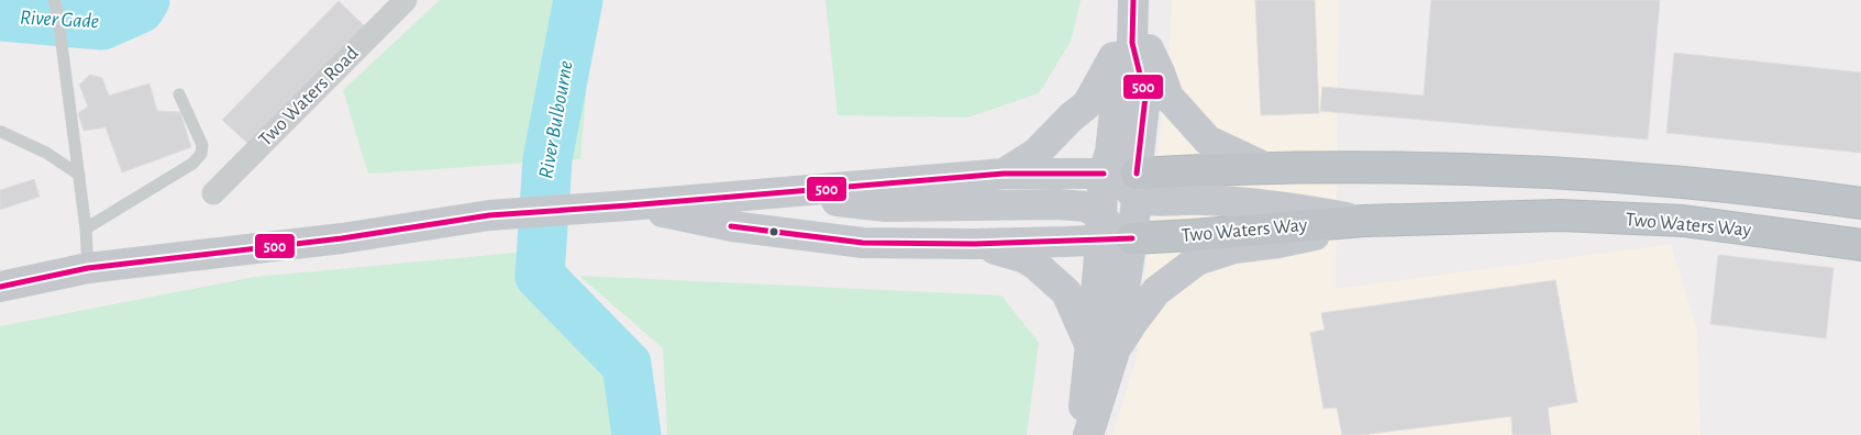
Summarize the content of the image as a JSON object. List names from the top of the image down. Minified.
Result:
{"streets":{"highway":["Two Waters Way"],"street":["Two Waters Road"]},"water":["River Gade","River Bulbourne"],"lines":["transit line 500"]}
